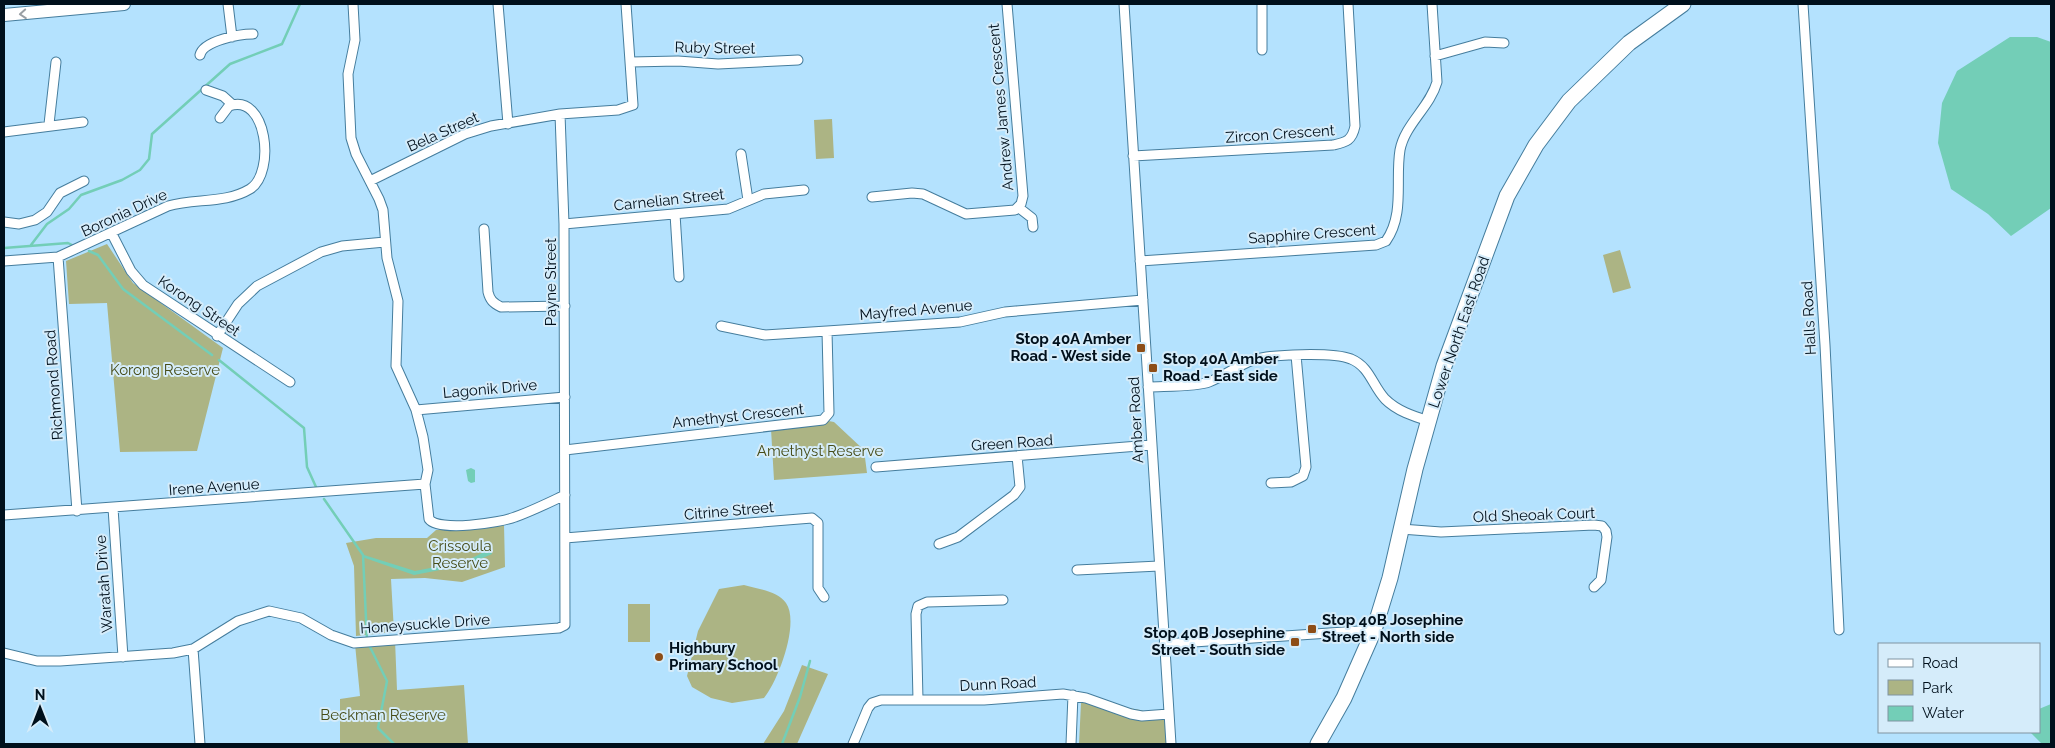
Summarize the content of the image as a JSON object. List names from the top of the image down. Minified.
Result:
{"streets":{"main road":["Lower North East Road"],"street":["Ruby Street","Andrew James Crescent","Bela Street","Zircon Crescent","Carnelian Street","Boronia Drive","Sapphire Crescent","Payne Street","Korong Street","Mayfred Avenue","Halls Road","Richmond Road","Lagonik Drive","Amethyst Crescent","Amber Road","Green Road","Irene Avenue","Citrine Street","Old Sheoak Court","Waratah Drive","Honeysuckle Drive","Dunn Road"]},"crossings":[["Bela Street","Payne Street"],["Zircon Crescent","Amber Road"],["Carnelian Street","Payne Street"],["Boronia Drive","Korong Street"],["Boronia Drive","Richmond Road"],["Sapphire Crescent","Amber Road"],["Payne Street","Lagonik Drive"],["Payne Street","Amethyst Crescent"],["Payne Street","Citrine Street"],["Payne Street","Honeysuckle Drive"],["Mayfred Avenue","Amethyst Crescent"],["Mayfred Avenue","Amber Road"],["Lower North East Road","Old Sheoak Court"],["Richmond Road","Irene Avenue"],["Amber Road","Green Road"],["Amber Road","Dunn Road"],["Irene Avenue","Waratah Drive"],["Waratah Drive","Honeysuckle Drive"]],"parks":["Korong Reserve","Amethyst Reserve","Crissoula Reserve","Beckman Reserve"],"places":{"transit":["Stop 40A Amber Road - West side","Stop 40A Amber Road - East side","Stop 40B Josephine Street - North side","Stop 40B Josephine Street - South side"],"other":["Highbury Primary School"]},"legend":["Road","Park","Water"],"north":"top"}
